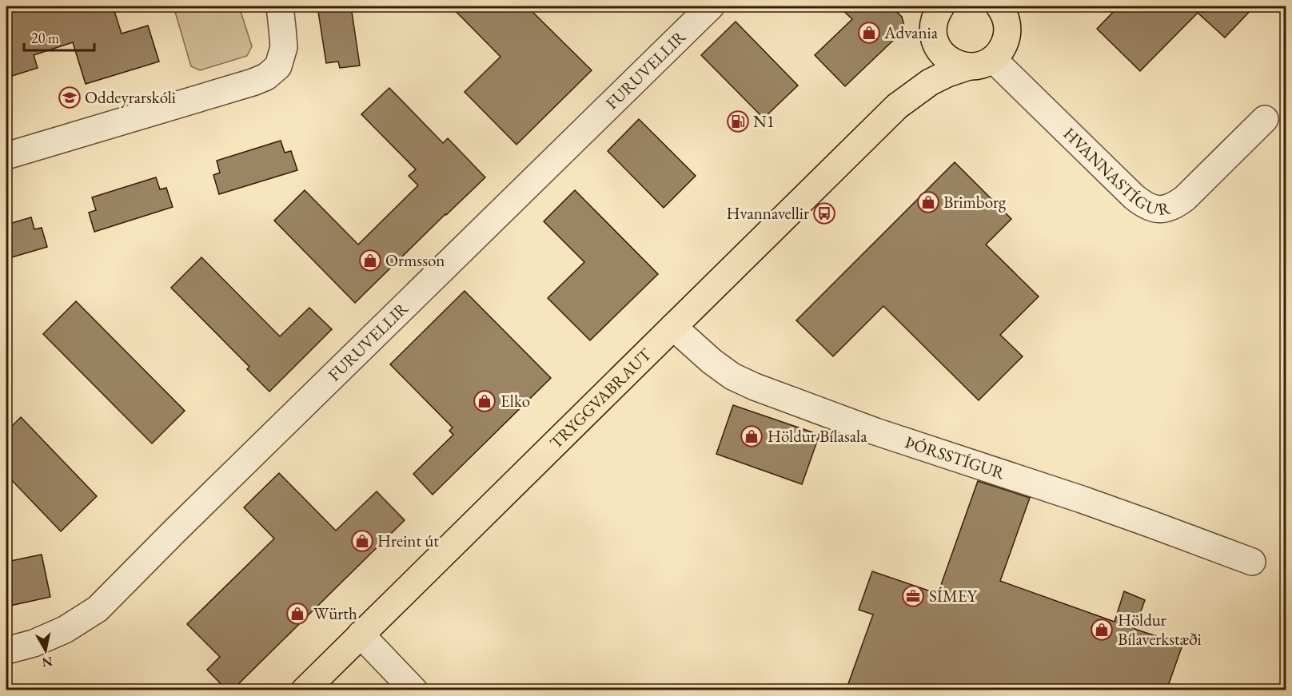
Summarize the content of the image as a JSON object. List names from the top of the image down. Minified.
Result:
{"streets":{"main road":["TRYGGVABRAUT"],"street":["FURUVELLIR","HVANNASTÍGUR","ÞÓRSSTÍGUR"]},"crossings":[["HVANNASTÍGUR","TRYGGVABRAUT"],["TRYGGVABRAUT","ÞÓRSSTÍGUR"]],"places":{"shop":["Advania","Brimborg","Ormsson","Elko","Höldur Bílasala","Hreint út","Würth","Höldur Bílaverkstæði"],"school or university":["Oddeyrarskóli"],"fuel station":["N1"],"bus stop":["Hvannavellir"],"office":["SÍMEY"]},"scale_bar":"20 m","north":"bottom"}
